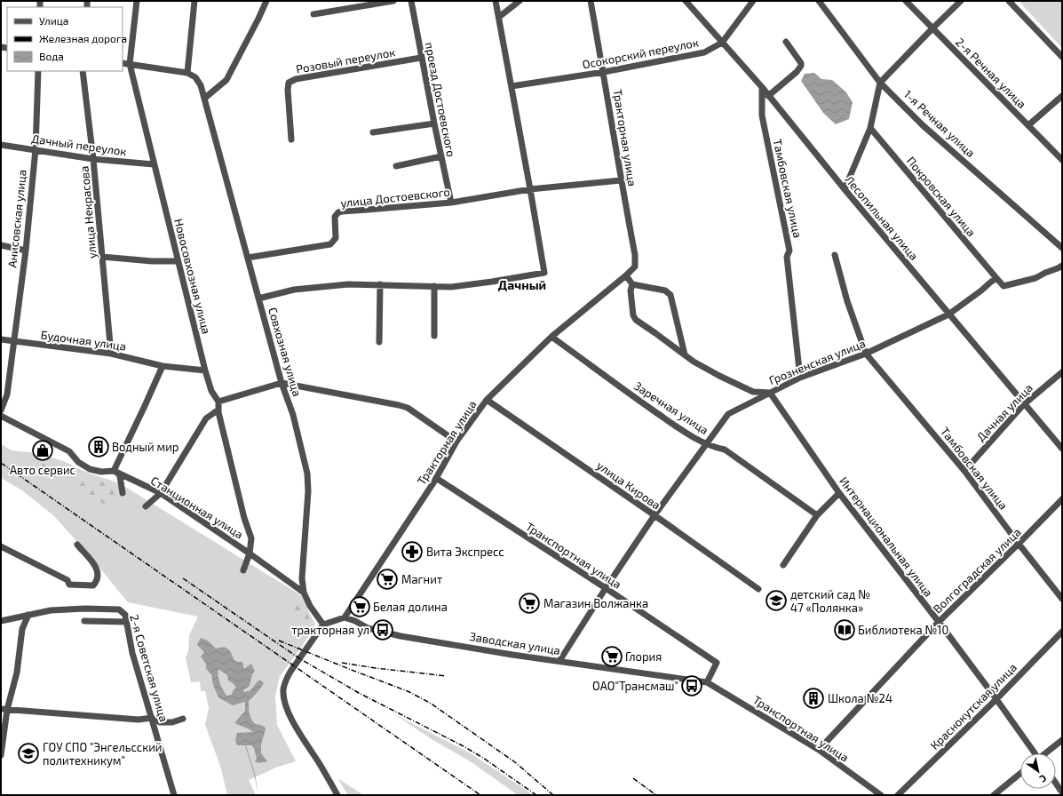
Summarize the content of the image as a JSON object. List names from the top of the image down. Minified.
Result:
{"streets":{"street":["Осокорский переулок","Розовый переулок","2-я Речная улица","проезд Достоевского","1-я Речная улица","Тракторная улица","Дачный переулок","Тамбовская улица","Покровская улица","улица Достоевского","улица Некрасова","Лесопильная улица","Анисовская улица","Новосовхозная улица","Будочная улица","Совхозная улица","Грозненская улица","Заречная улица","Дачная улица","улица Кирова","Станционная улица","Интернациональная улица","Транспортная улица","Волгоградская улица","Заводская улица","2-я Советская улица","Краснокутская улица"]},"crossings":[["Осокорский переулок","Тракторная улица"],["Осокорский переулок","Лесопильная улица"],["Розовый переулок","проезд Достоевского"],["проезд Достоевского","улица Достоевского"],["Тракторная улица","улица Достоевского"],["Тракторная улица","Заречная улица"],["Тракторная улица","улица Кирова"],["Тракторная улица","Транспортная улица"],["Тракторная улица","Заводская улица"],["Дачный переулок","улица Некрасова"],["Дачный переулок","Анисовская улица"],["Дачный переулок","Новосовхозная улица"],["Тамбовская улица","Лесопильная улица"],["Тамбовская улица","Грозненская улица"],["Тамбовская улица","Дачная улица"],["Тамбовская улица","Волгоградская улица"],["Покровская улица","Грозненская улица"],["улица Достоевского","Совхозная улица"],["улица Некрасова","Будочная улица"],["Лесопильная улица","Грозненская улица"],["Лесопильная улица","Дачная улица"],["Анисовская улица","Будочная улица"],["Новосовхозная улица","Будочная улица"],["Новосовхозная улица","Станционная улица"],["Совхозная улица","Станционная улица"],["Грозненская улица","Заречная улица"],["Грозненская улица","улица Кирова"],["Грозненская улица","Интернациональная улица"],["Грозненская улица","Транспортная улица"],["Грозненская улица","Заводская улица"],["Интернациональная улица","Волгоградская улица"],["Интернациональная улица","Краснокутская улица"],["Транспортная улица","Волгоградская улица"],["Транспортная улица","Заводская улица"]],"districts":["Дачный"],"places":{"building":["Водный мир","Школа №24"],"shop":["Авто сервис"],"pharmacy":["Вита Экспресс"],"supermarket":["Магнит","Магазин Волжанка","Белая долина","Глория"],"school or university":["детский сад № 47 «Полянка»","ГОУ СПО \"Энгельсский политехникум\""],"bus stop":["тракторная ул","ОАО\"Трансмаш\""],"library":["Библиотека №10"]},"legend":["Улица","Железная дорога","Вода"],"north":"bottom right"}
